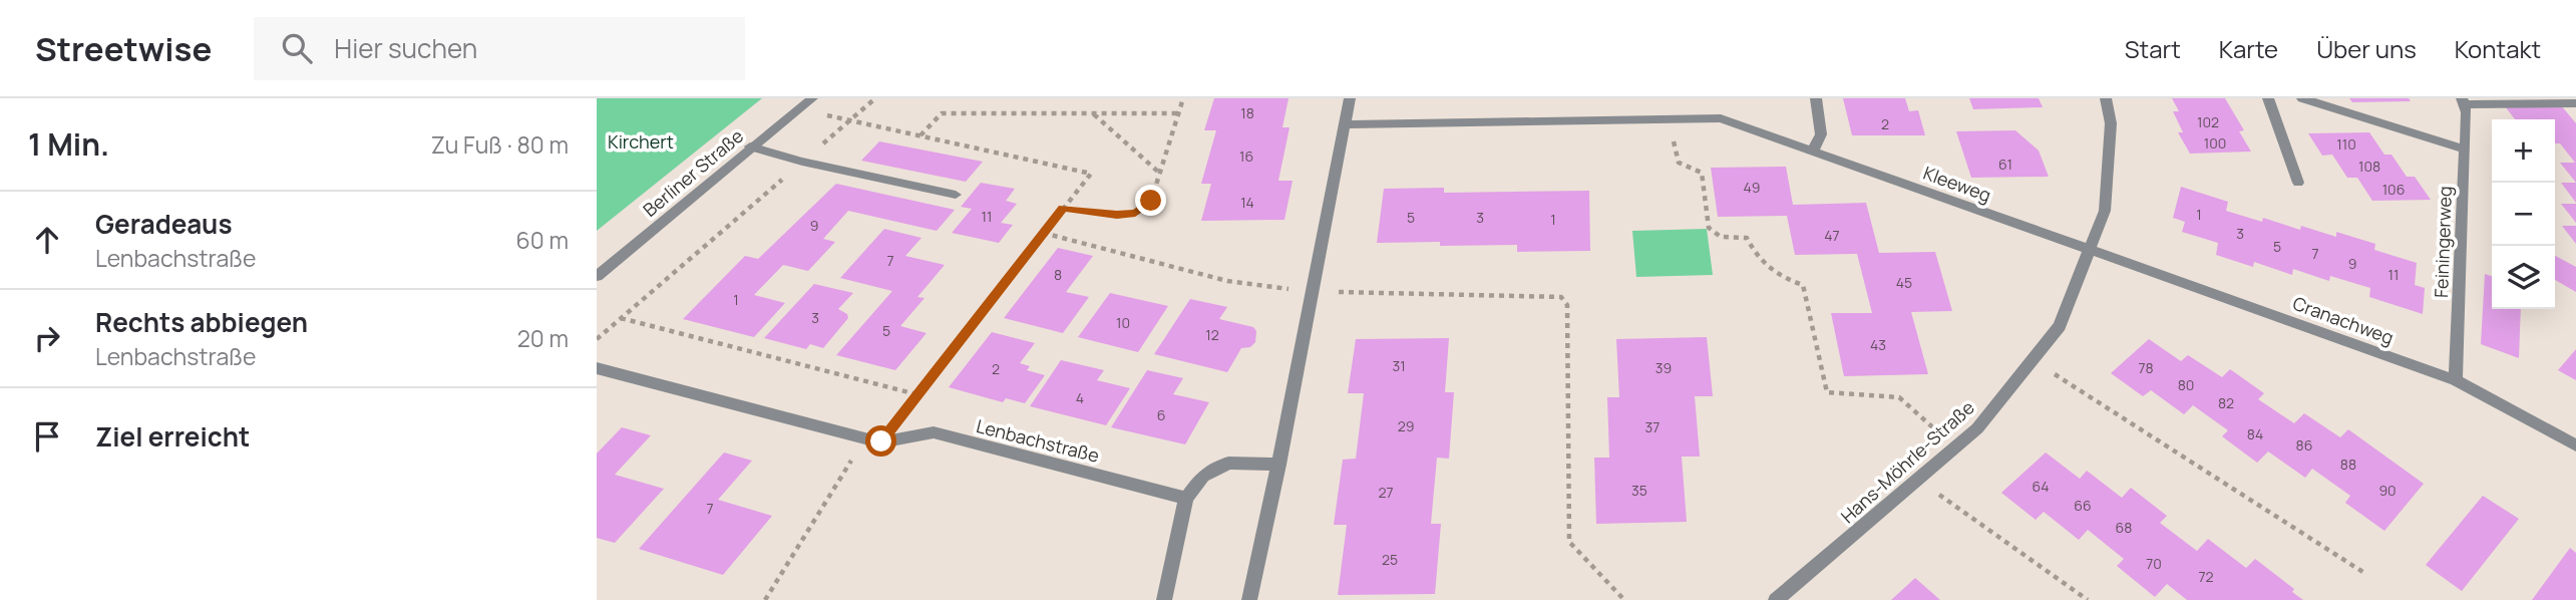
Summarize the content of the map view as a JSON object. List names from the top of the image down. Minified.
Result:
{"streets":{"street":["Berliner Straße","Kleeweg","Feiningerweg","Cranachweg","Lenbachstraße","Hans-Möhrle-Straße"]},"crossings":[["Kleeweg","Cranachweg"],["Kleeweg","Hans-Möhrle-Straße"],["Feiningerweg","Cranachweg"],["Cranachweg","Hans-Möhrle-Straße"]],"parks":["Kirchert"],"house_numbers":["18","102","2","100","110","16","61","108","49","106","14","1","11","5","3","1","9","3","47","5","7","7","9","8","11","45","1","3","10","5","12","43","31","39","78","2","80","4","82","6","29","37","84","86","88","64","35","90","27","66","7","68","25","70","72"],"page":{"header":"Streetwise","search":"Hier suchen","nav":["Start","Karte","Über uns","Kontakt"],"heading":["1 Min.","Zu Fuß · 80 m"],"map_buttons":["+","−"],"list":[["Geradeaus","Lenbachstraße","60 m"],["Rechts abbiegen","Lenbachstraße","20 m"],"Ziel erreicht"]}}
